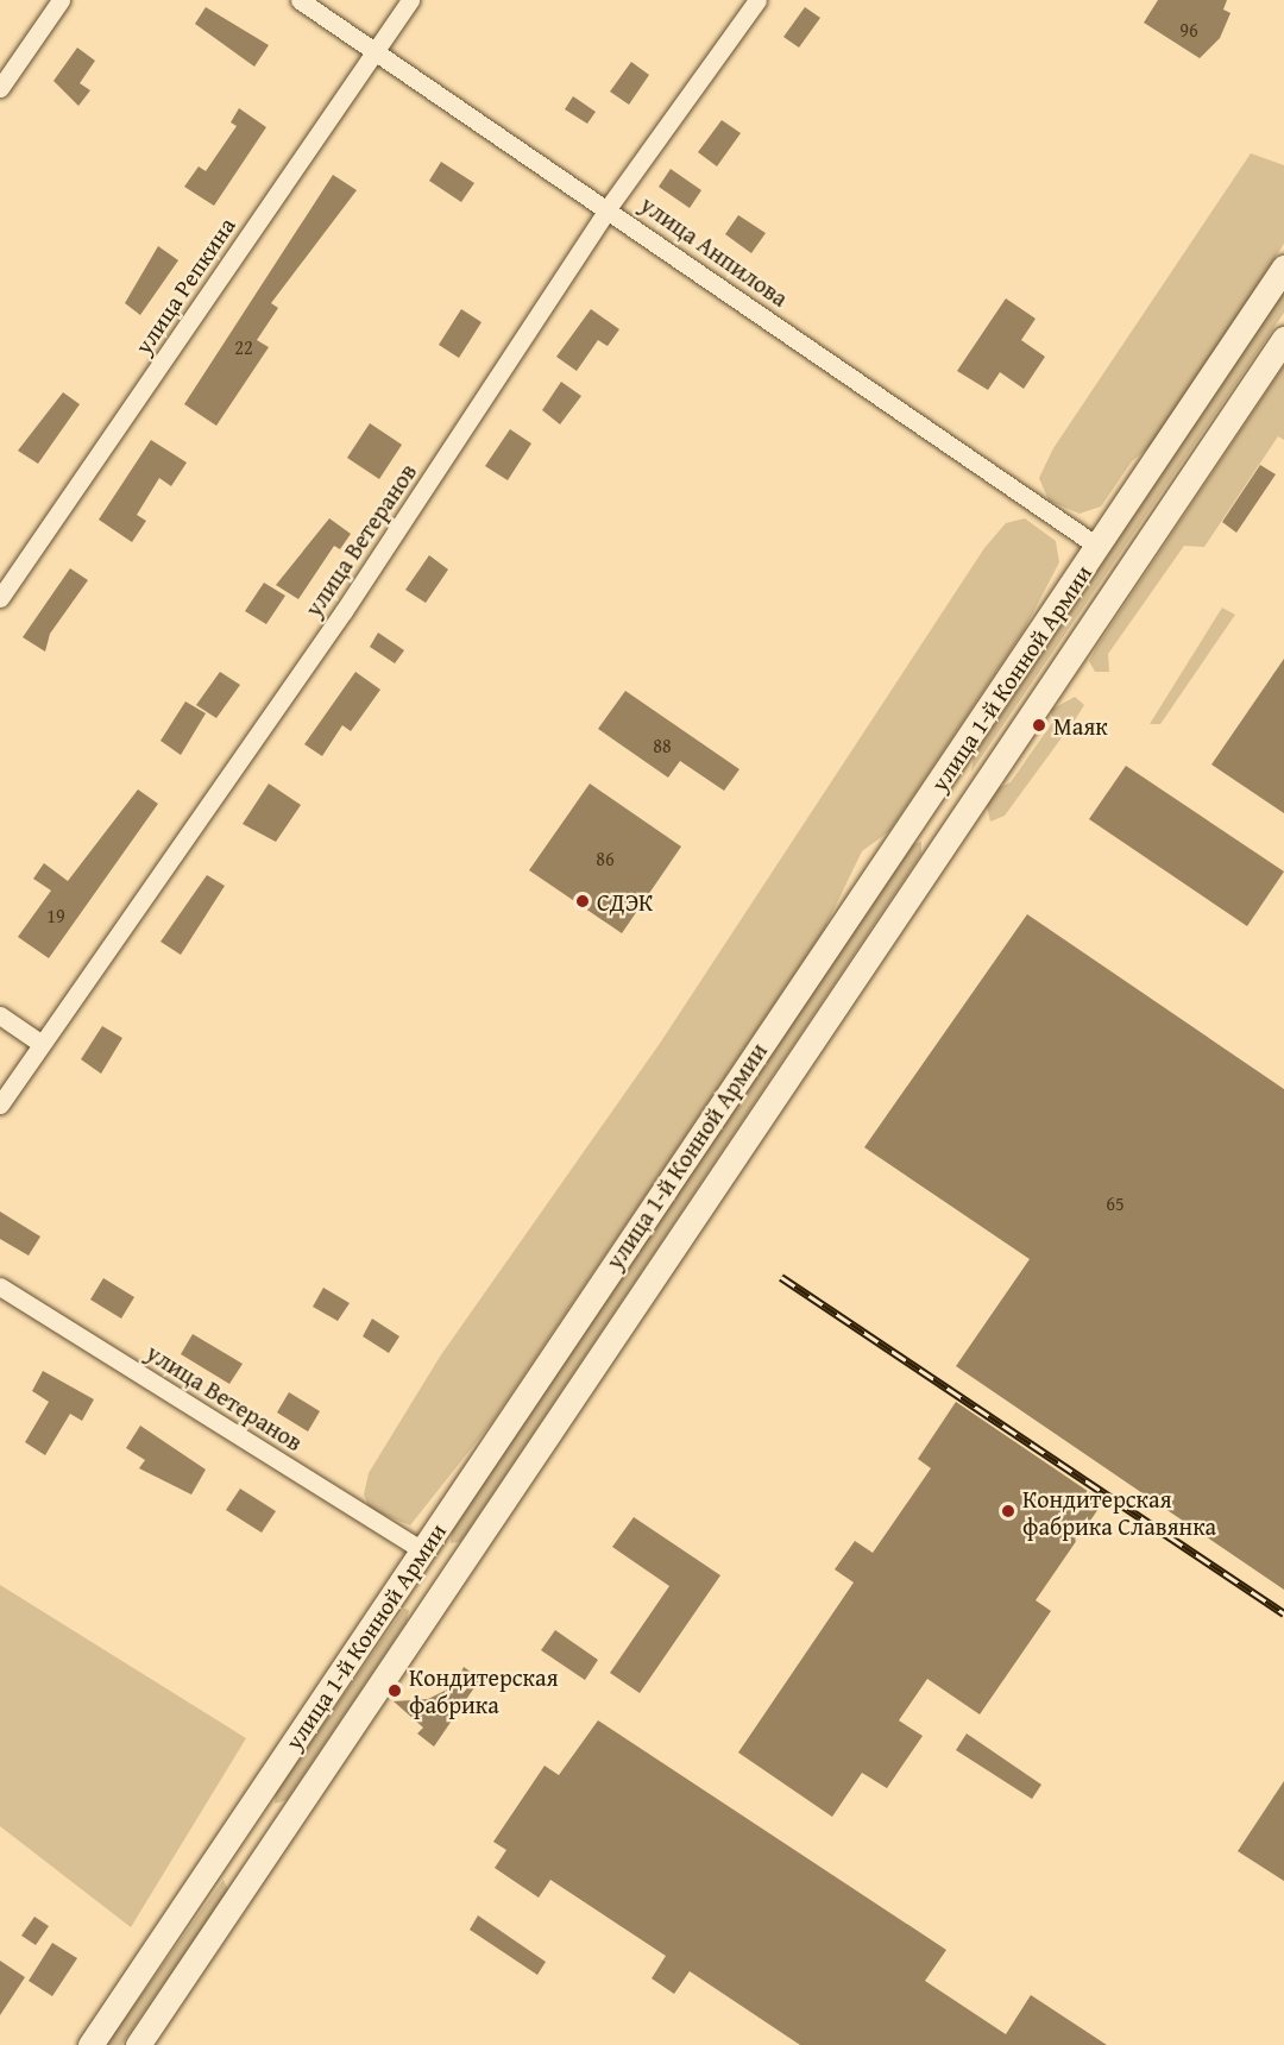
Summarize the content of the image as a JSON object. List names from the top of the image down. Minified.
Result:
{"streets":{"main road":["улица 1-й Конной Армии"],"street":["улица Анпилова","улица Репкина","улица Ветеранов"]},"crossings":[["улица Анпилова","улица Репкина"],["улица Анпилова","улица Ветеранов"],["улица Анпилова","улица 1-й Конной Армии"],["улица Ветеранов","улица 1-й Конной Армии"]],"places":["Маяк","СДЭК","Кондитерская фабрика Славянка","Кондитерская фабрика"],"house_numbers":["96","22","88","86","19","65"]}
